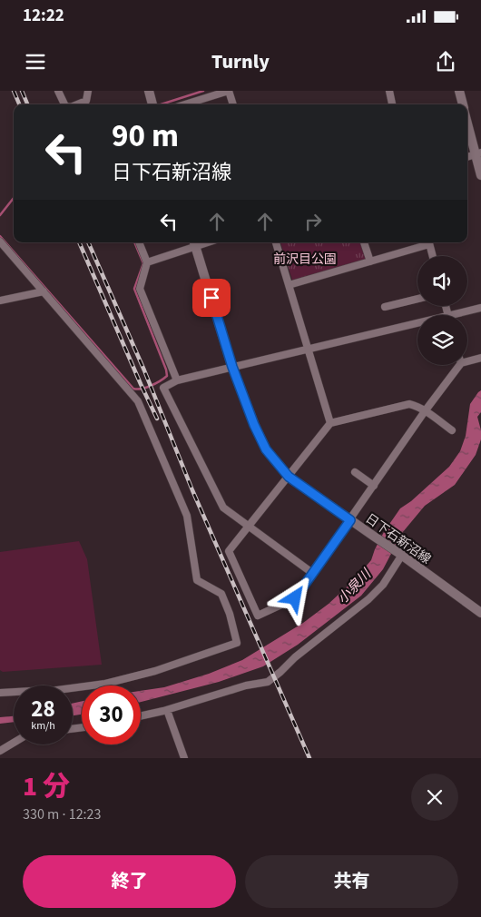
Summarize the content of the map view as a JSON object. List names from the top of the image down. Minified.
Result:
{"streets":{"main road":["日下石新沼線"]},"water":["小泉川"],"parks":["前沢目公園"],"page":{"status":"12:22","header":"Turnly","turn":["90 m","日下石新沼線"],"speed":"28 km/h","limit":"30","heading":["1 分","330 m · 12:23"],"buttons":["終了","共有"]}}
